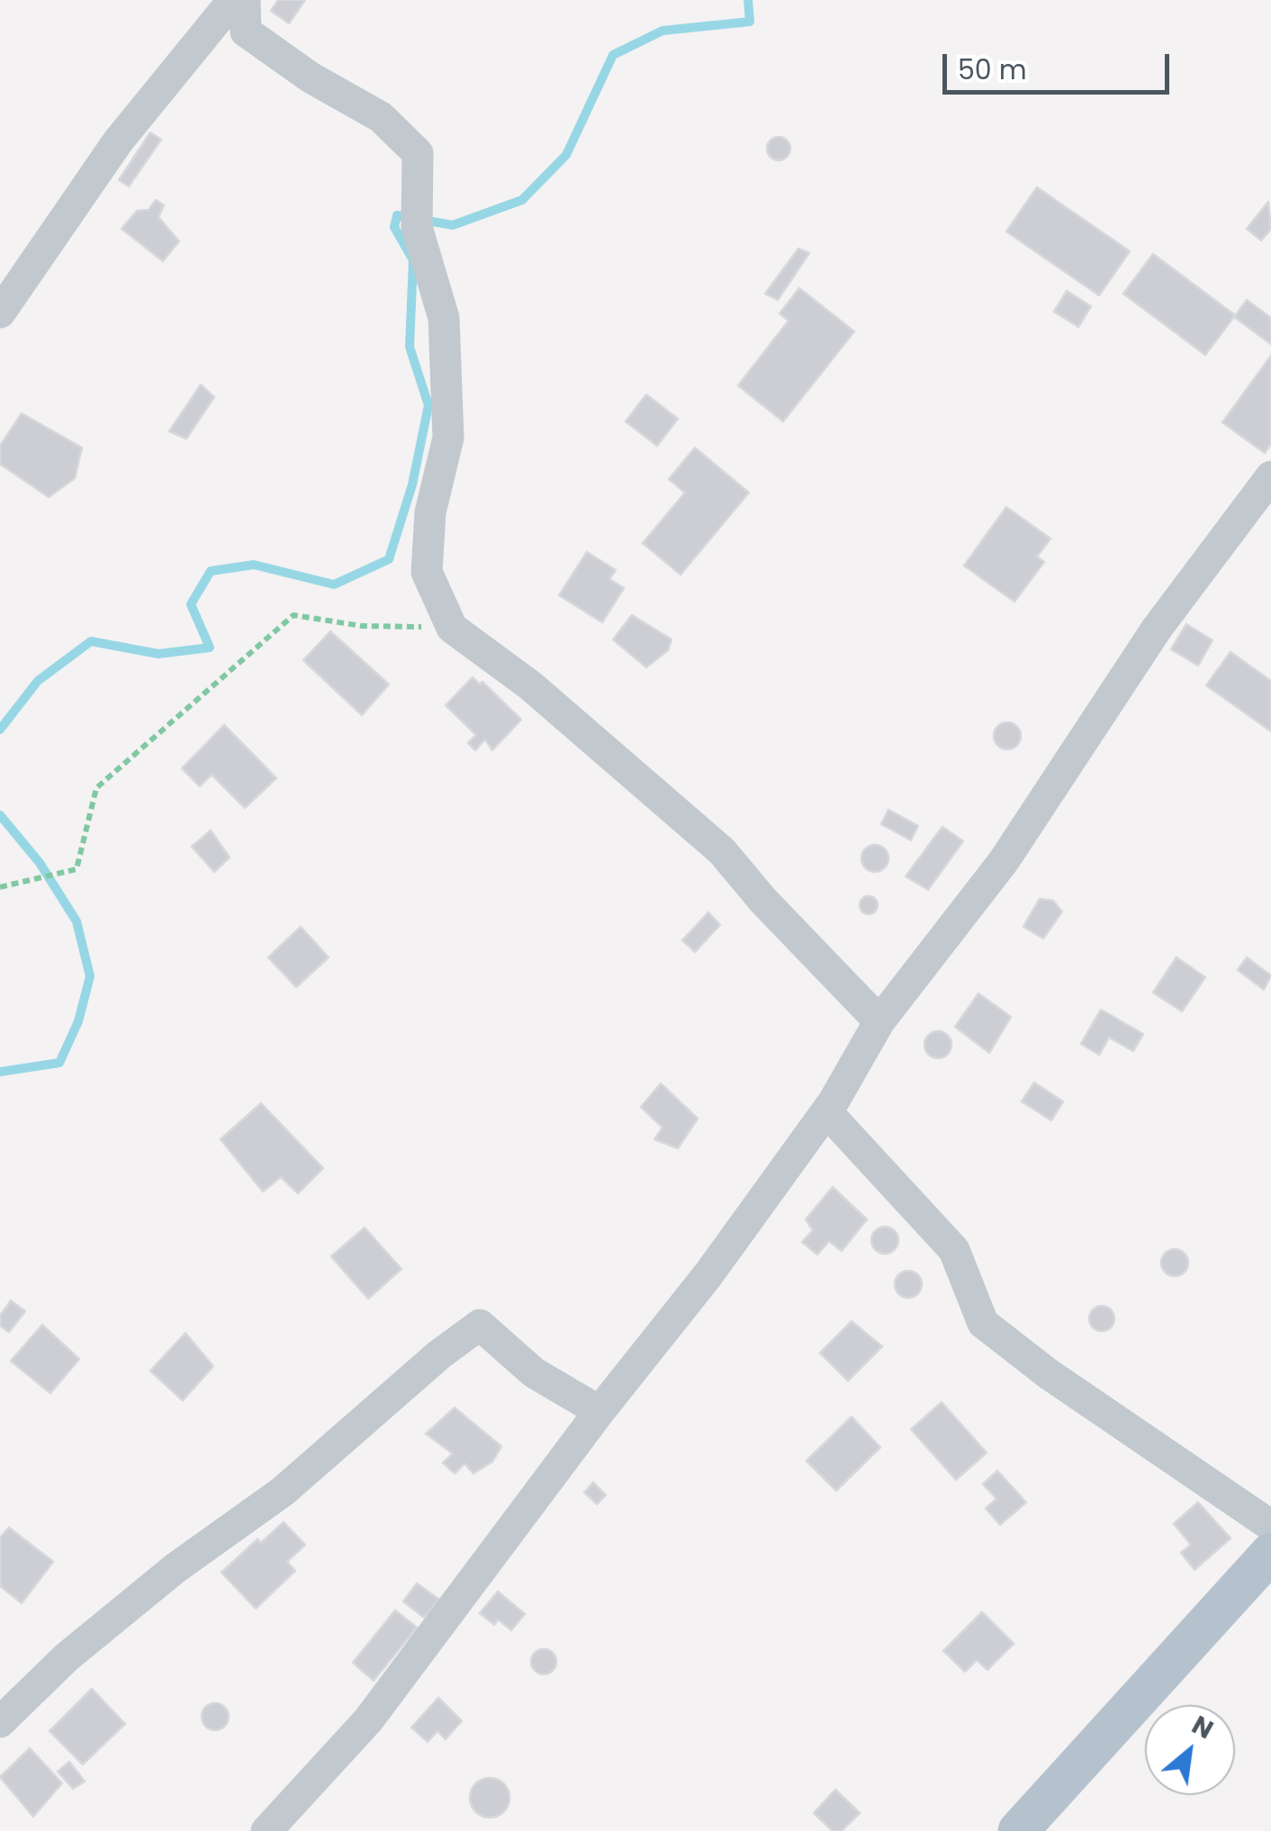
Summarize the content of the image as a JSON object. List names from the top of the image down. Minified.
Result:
{"scale_bar":"50 m","north":"top right"}
